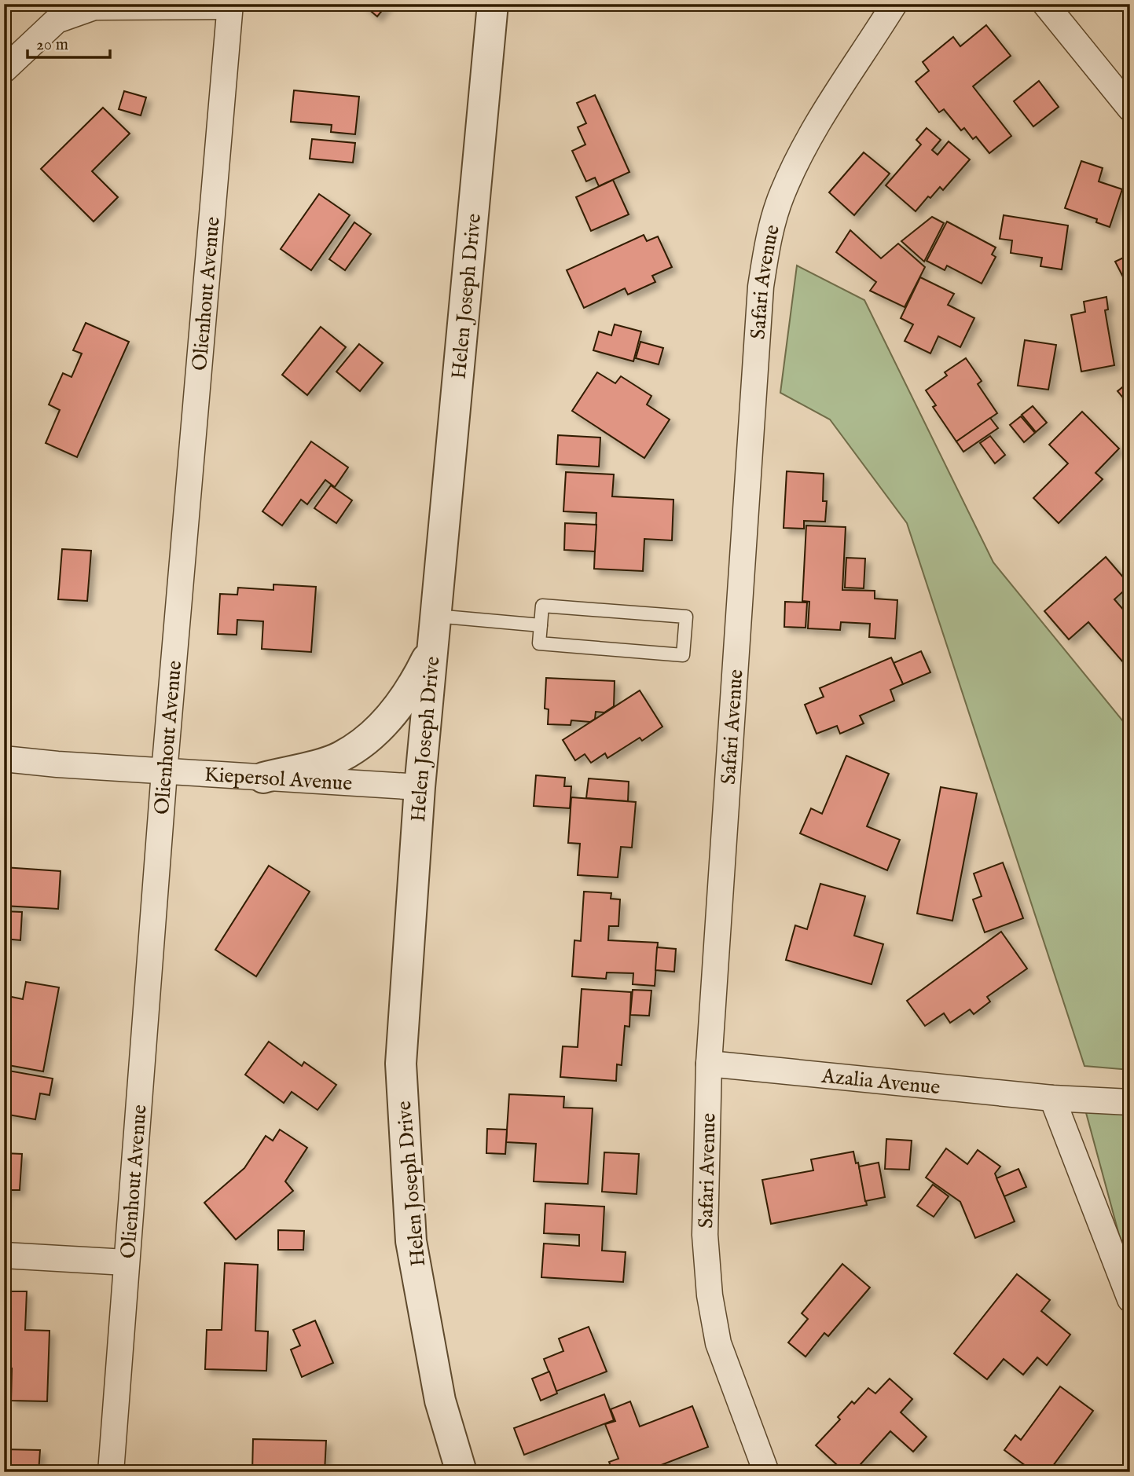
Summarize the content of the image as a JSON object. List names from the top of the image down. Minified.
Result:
{"streets":{"street":["Safari Avenue","Olienhout Avenue","Helen Joseph Drive","Kiepersol Avenue","Azalia Avenue"]},"crossings":[["Safari Avenue","Azalia Avenue"],["Olienhout Avenue","Kiepersol Avenue"],["Helen Joseph Drive","Kiepersol Avenue"]],"scale_bar":"20 m"}
